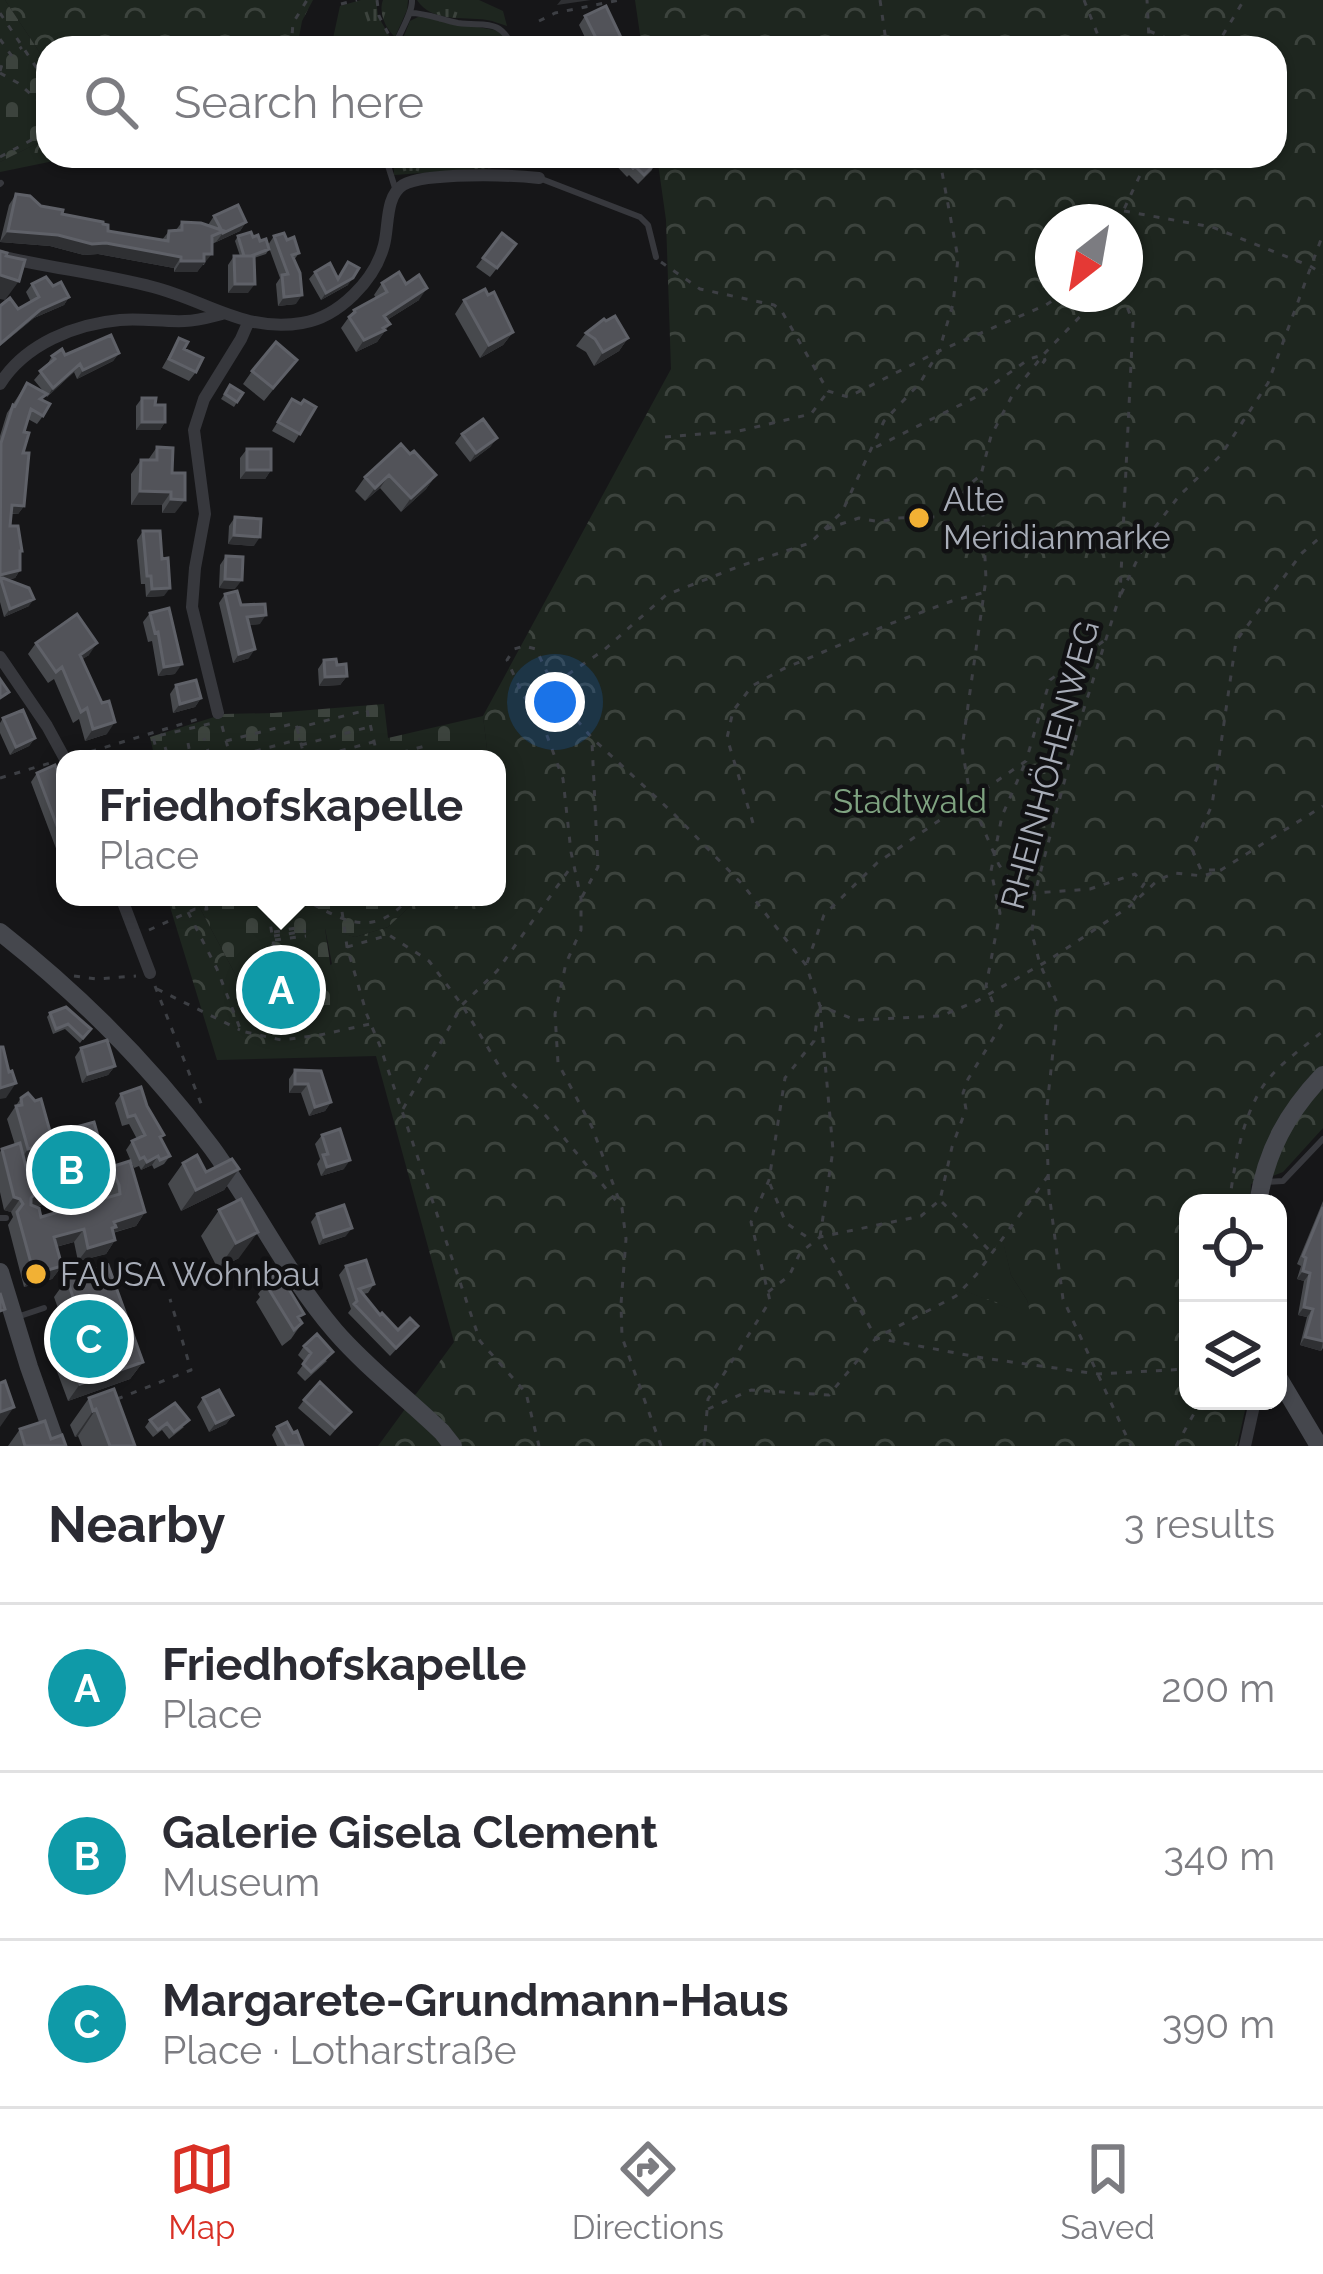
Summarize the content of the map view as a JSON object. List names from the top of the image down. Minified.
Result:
{"streets":{"path":["RHEINHÖHENWEG"]},"parks":["Stadtwald"],"places":["Alte Meridianmarke","FAUSA Wohnbau"],"north":"bottom left","page":{"search":"Search here","popup":["Friedhofskapelle","Place"],"pins":["A","B","C"],"heading":["Nearby","3 results"],"list":[{"mark":"A","name":"Friedhofskapelle","note":"Place","value":"200 m"},{"mark":"B","name":"Galerie Gisela Clement","note":"Museum","value":"340 m"},{"mark":"C","name":"Margarete-Grundmann-Haus","note":"Place · Lotharstraße","value":"390 m"}],"nav":["Map","Directions","Saved"]}}
